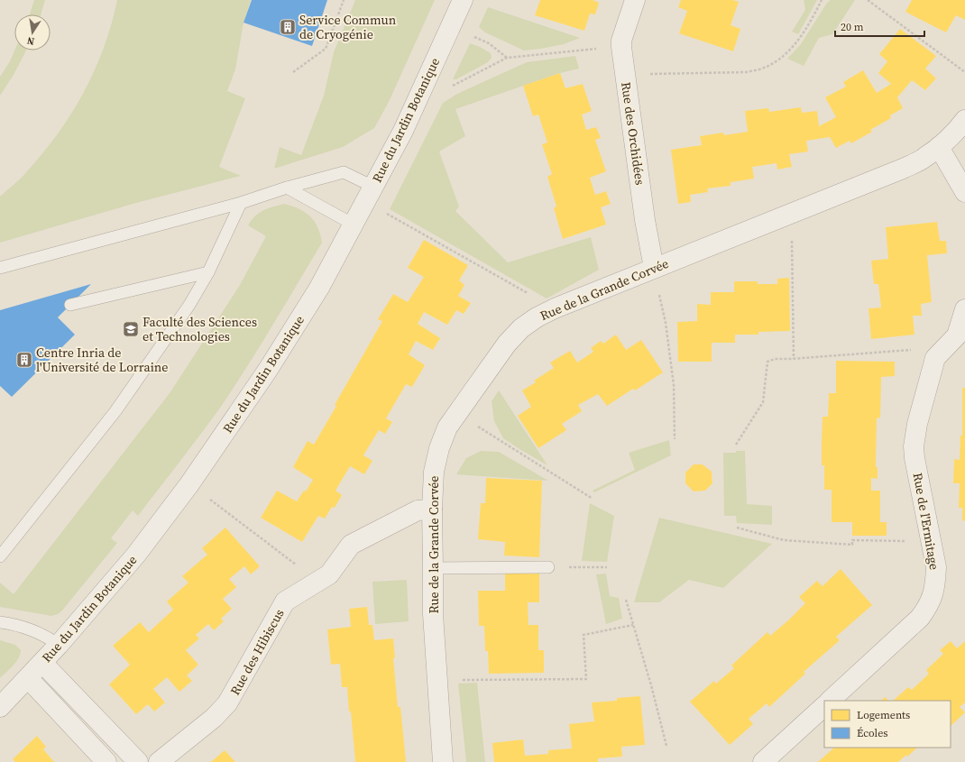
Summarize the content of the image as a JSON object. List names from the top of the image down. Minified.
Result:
{"streets":{"street":["Rue du Jardin Botanique","Rue des Orchidées","Rue de la Grande Corvée","Rue de l'Ermitage","Rue des Hibiscus"]},"crossings":[["Rue des Orchidées","Rue de la Grande Corvée"],["Rue de la Grande Corvée","Rue des Hibiscus"]],"places":{"building":["Service Commun de Cryogénie","Centre Inria de l'Université de Lorraine"],"school or university":["Faculté des Sciences et Technologies"]},"legend":["Logements","Écoles"],"scale_bar":"20 m","north":"bottom"}
